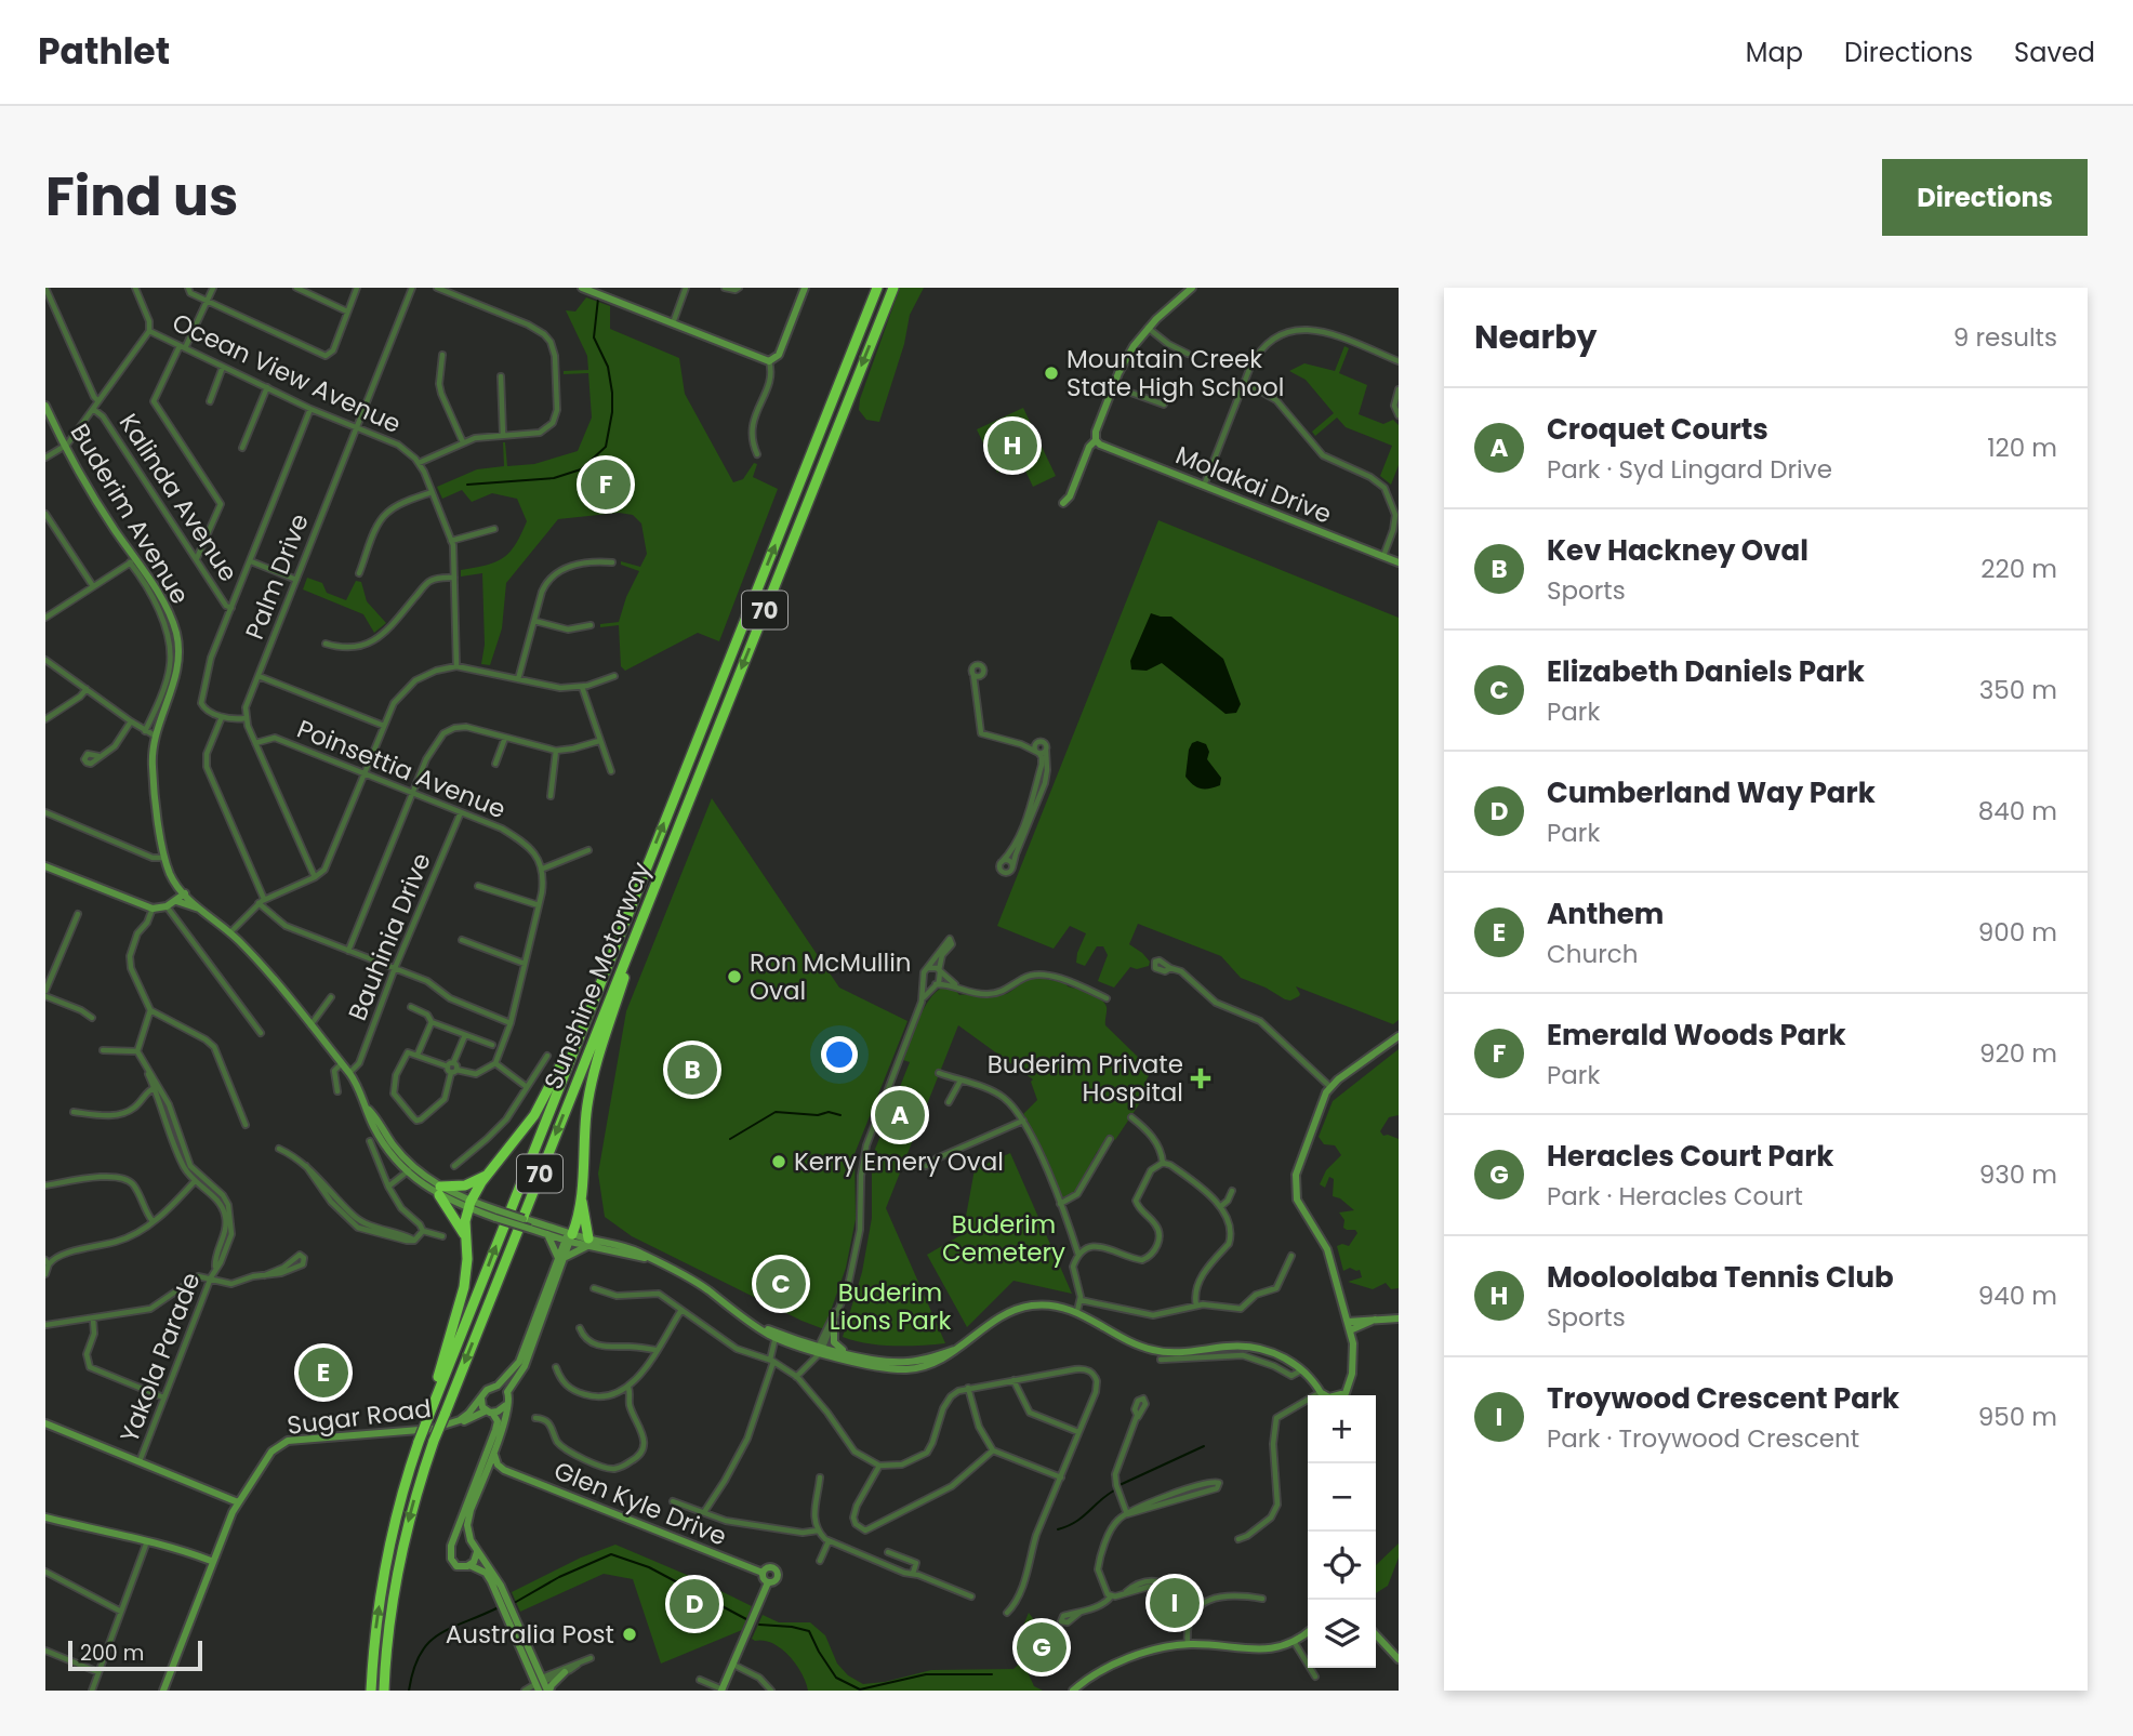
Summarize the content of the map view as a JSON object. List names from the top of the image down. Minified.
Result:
{"streets":{"highway":["70","Sunshine Motorway"],"main road":["Molakai Drive","Buderim Avenue","Sugar Road","Glen Kyle Drive"],"street":["Ocean View Avenue","Kalinda Avenue","Palm Drive","Poinsettia Avenue","Bauhinia Drive","Yakola Parade"]},"crossings":[["Ocean View Avenue","Palm Drive"],["Buderim Avenue","Bauhinia Drive"],["Poinsettia Avenue","Bauhinia Drive"],["Sunshine Motorway","Sugar Road"]],"parks":["Buderim Cemetery","Buderim Lions Park"],"places":{"other":["Mountain Creek State High School","Ron McMullin Oval","Kerry Emery Oval","Australia Post"],"health":["Buderim Private Hospital"]},"scale_bar":"200 m","page":{"header":"Pathlet","nav":["Map","Directions","Saved"],"title":"Find us","buttons":"Directions","heading":["Nearby","9 results"],"list":[{"mark":"A","name":"Croquet Courts","note":"Park · Syd Lingard Drive","value":"120 m"},{"mark":"B","name":"Kev Hackney Oval","note":"Sports","value":"220 m"},{"mark":"C","name":"Elizabeth Daniels Park","note":"Park","value":"350 m"},{"mark":"D","name":"Cumberland Way Park","note":"Park","value":"840 m"},{"mark":"E","name":"Anthem","note":"Church","value":"900 m"},{"mark":"F","name":"Emerald Woods Park","note":"Park","value":"920 m"},{"mark":"G","name":"Heracles Court Park","note":"Park · Heracles Court","value":"930 m"},{"mark":"H","name":"Mooloolaba Tennis Club","note":"Sports","value":"940 m"},{"mark":"I","name":"Troywood Crescent Park","note":"Park · Troywood Crescent","value":"950 m"}],"pins":["H","F","B","A","C","E","I","D","G"],"map_buttons":["+","−"],"scale":"200 m"}}
